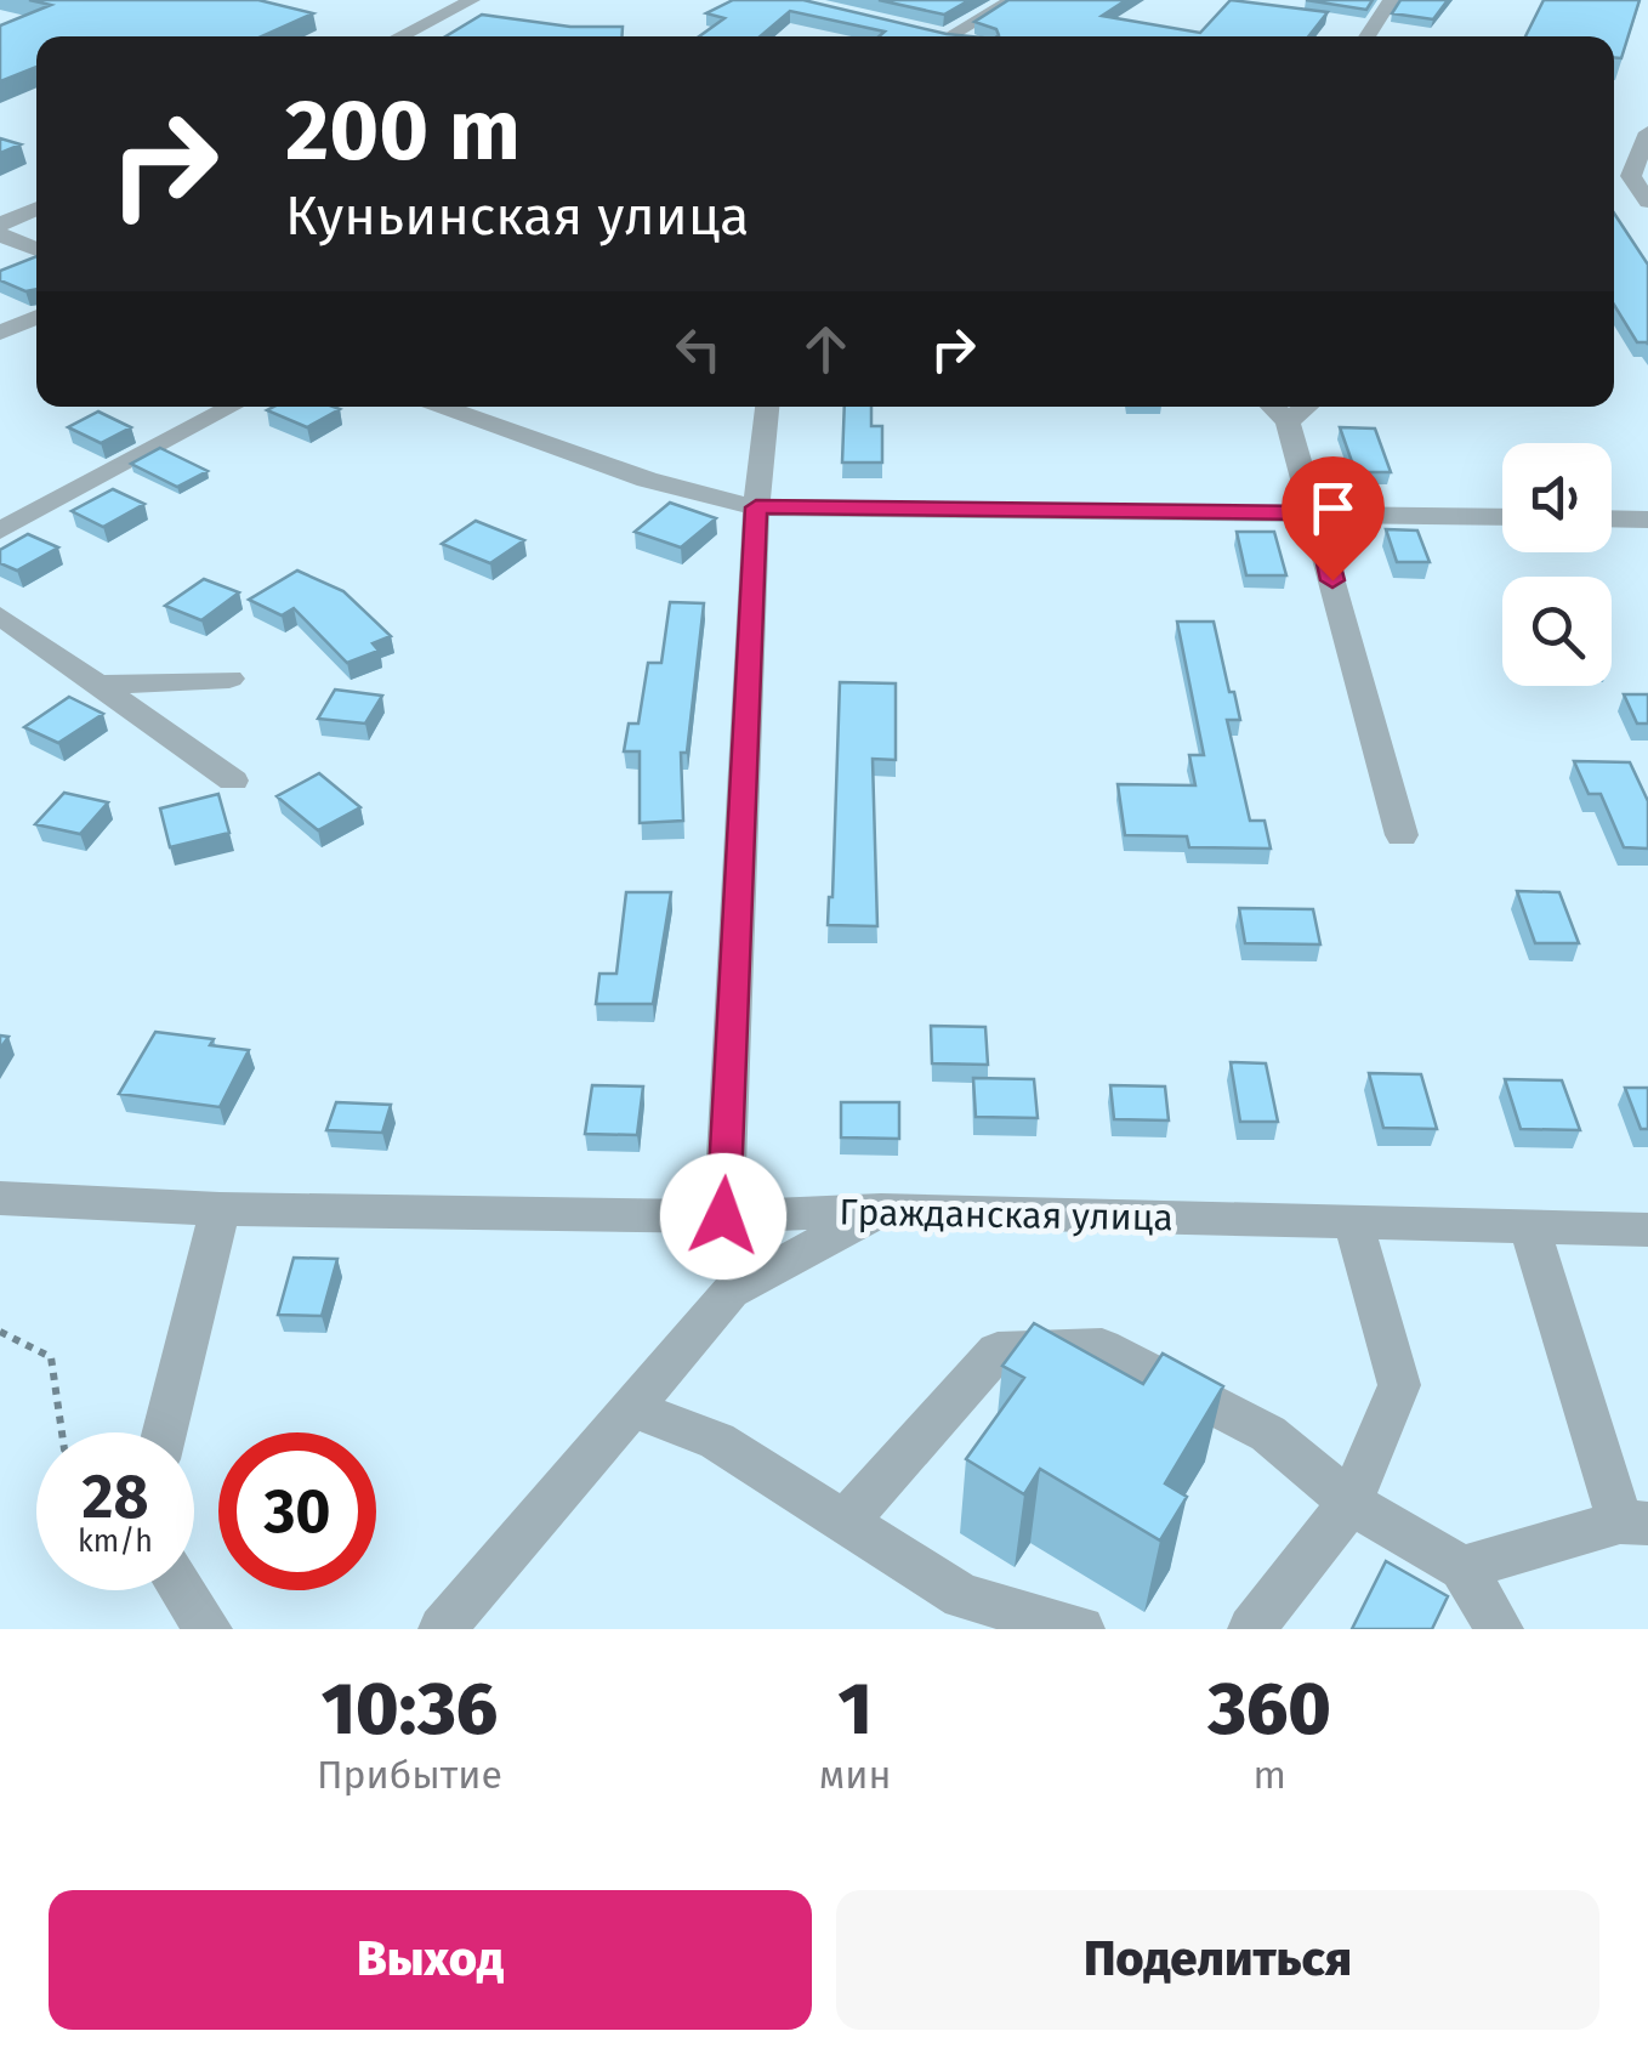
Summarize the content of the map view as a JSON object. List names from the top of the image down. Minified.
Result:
{"streets":{"street":["Гражданская улица"]},"page":{"turn":["200 m","Куньинская улица"],"speed":"28 km/h","limit":"30","eta":["10:36","Прибытие","1","мин","360","m"],"buttons":["Выход","Поделиться"]}}
